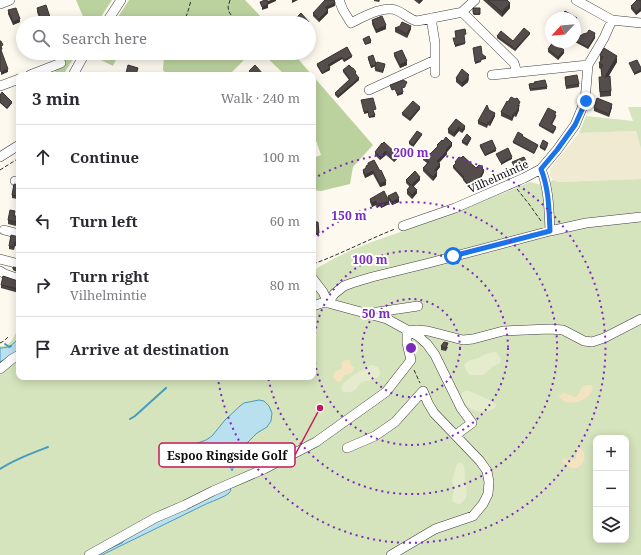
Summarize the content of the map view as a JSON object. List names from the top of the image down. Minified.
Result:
{"streets":{"street":["Vilhelmintie"]},"places":["Espoo Ringside Golf"],"north":"bottom left","page":{"search":"Search here","heading":["3 min","Walk · 240 m"],"list":[["Continue","100 m"],["Turn left","60 m"],["Turn right","Vilhelmintie","80 m"],"Arrive at destination"],"map_buttons":["+","−"]},"rings":["200 m","150 m","100 m","50 m"]}
